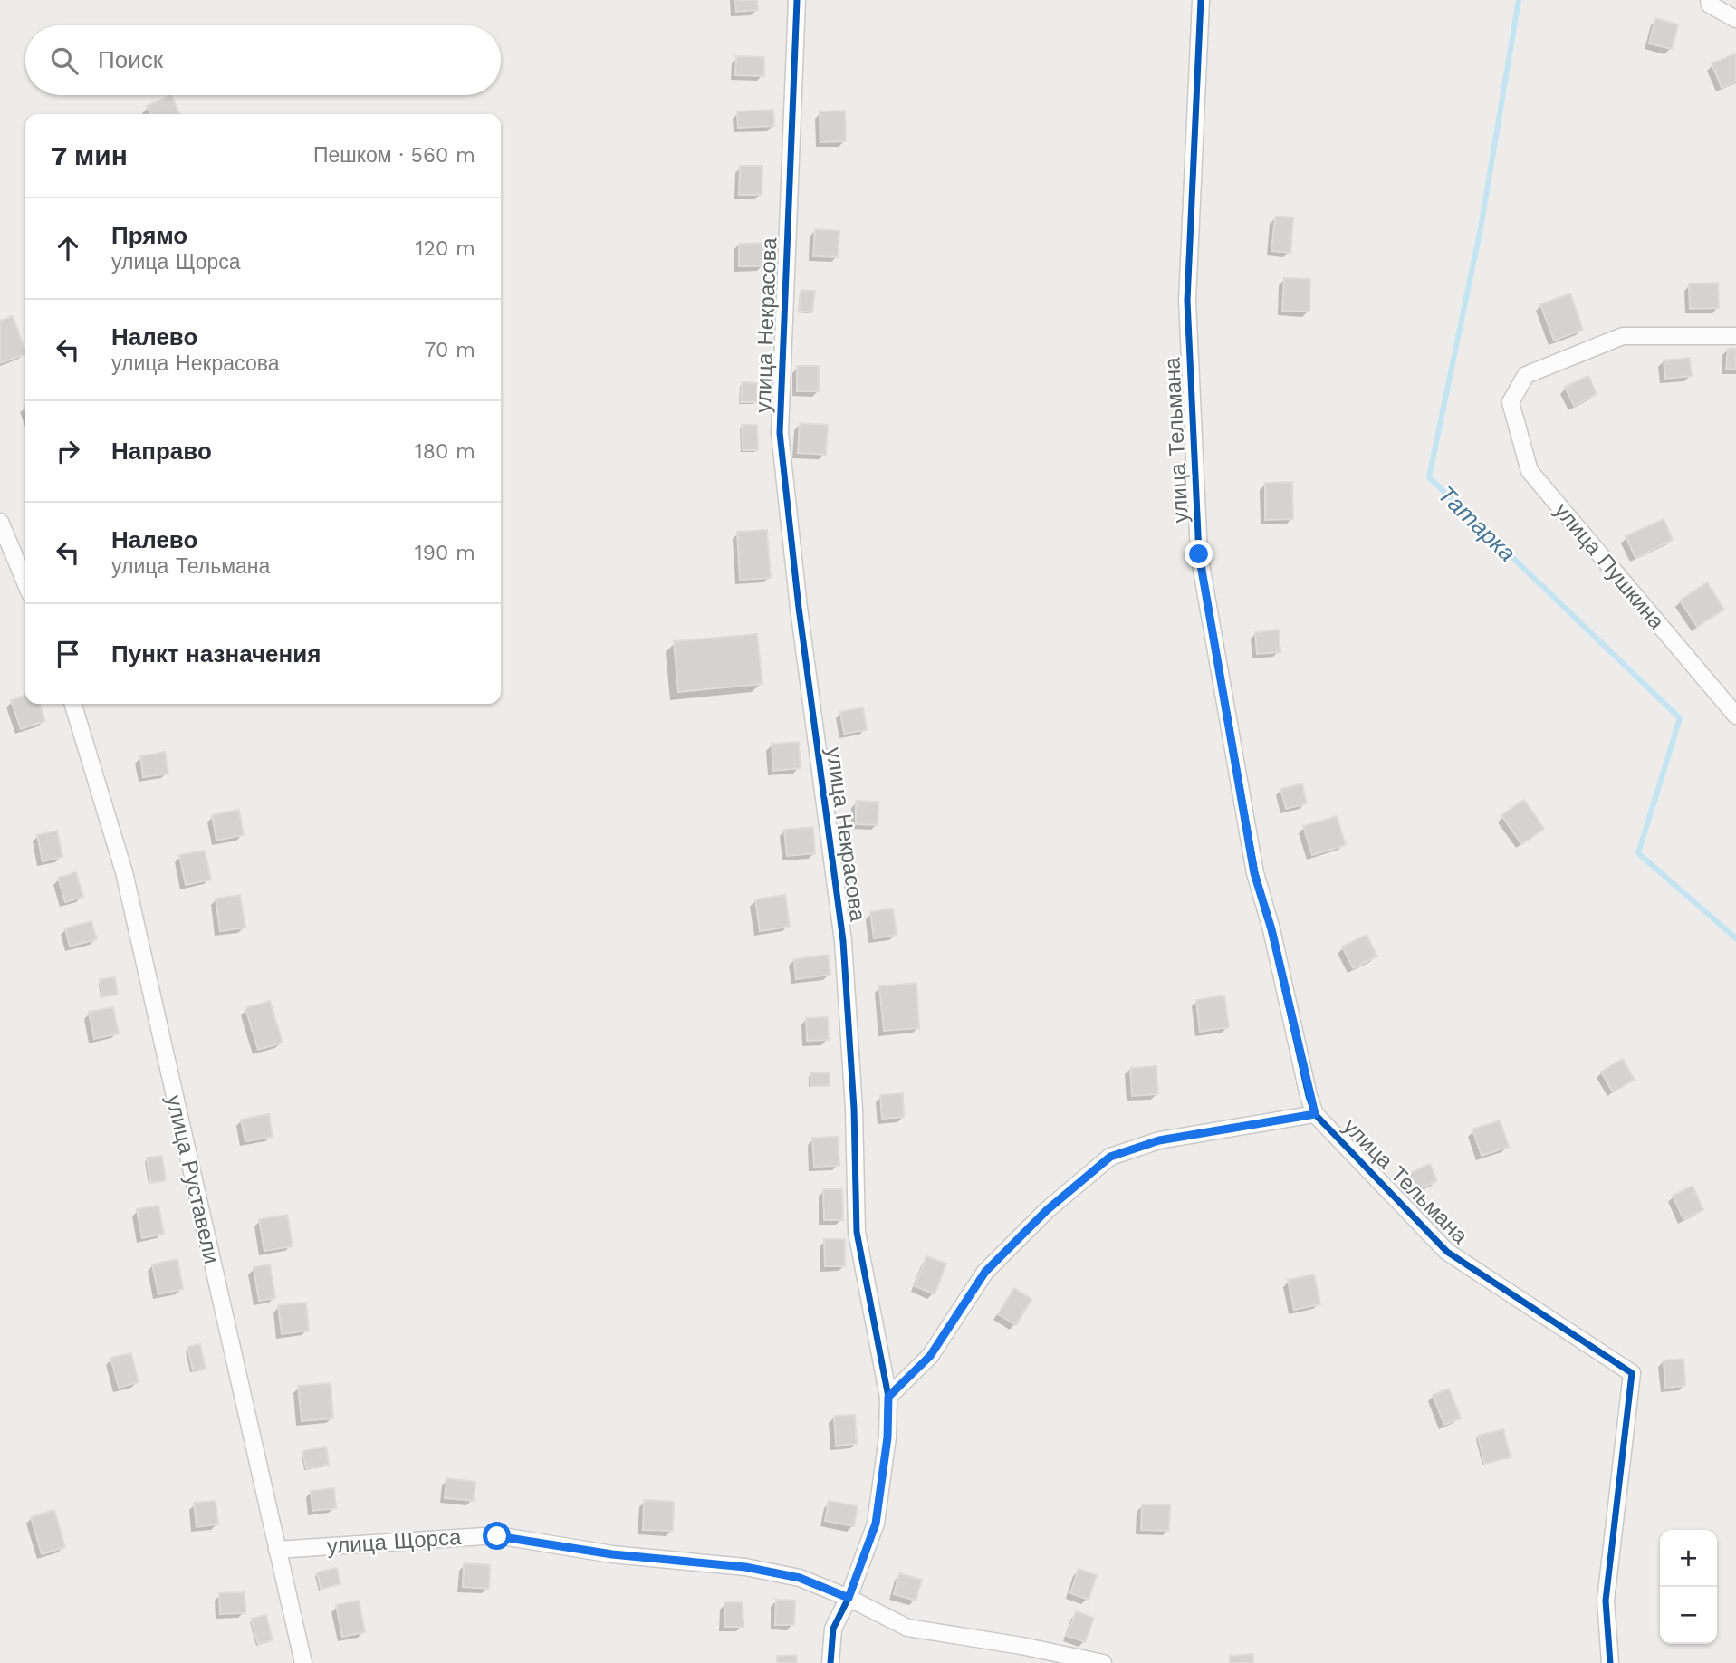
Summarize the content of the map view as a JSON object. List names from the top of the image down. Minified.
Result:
{"streets":{"street":["улица Некрасова","улица Тельмана","улица Пушкина","улица Руставели","улица Щорса"]},"crossings":[["улица Некрасова","улица Щорса"],["улица Руставели","улица Щорса"]],"water":["Татарка"],"page":{"search":"Поиск","heading":["7 мин","Пешком · 560 m"],"list":[["Прямо","улица Щорса","120 m"],["Налево","улица Некрасова","70 m"],["Направо","180 m"],["Налево","улица Тельмана","190 m"],"Пункт назначения"],"map_buttons":["+","−"]}}
